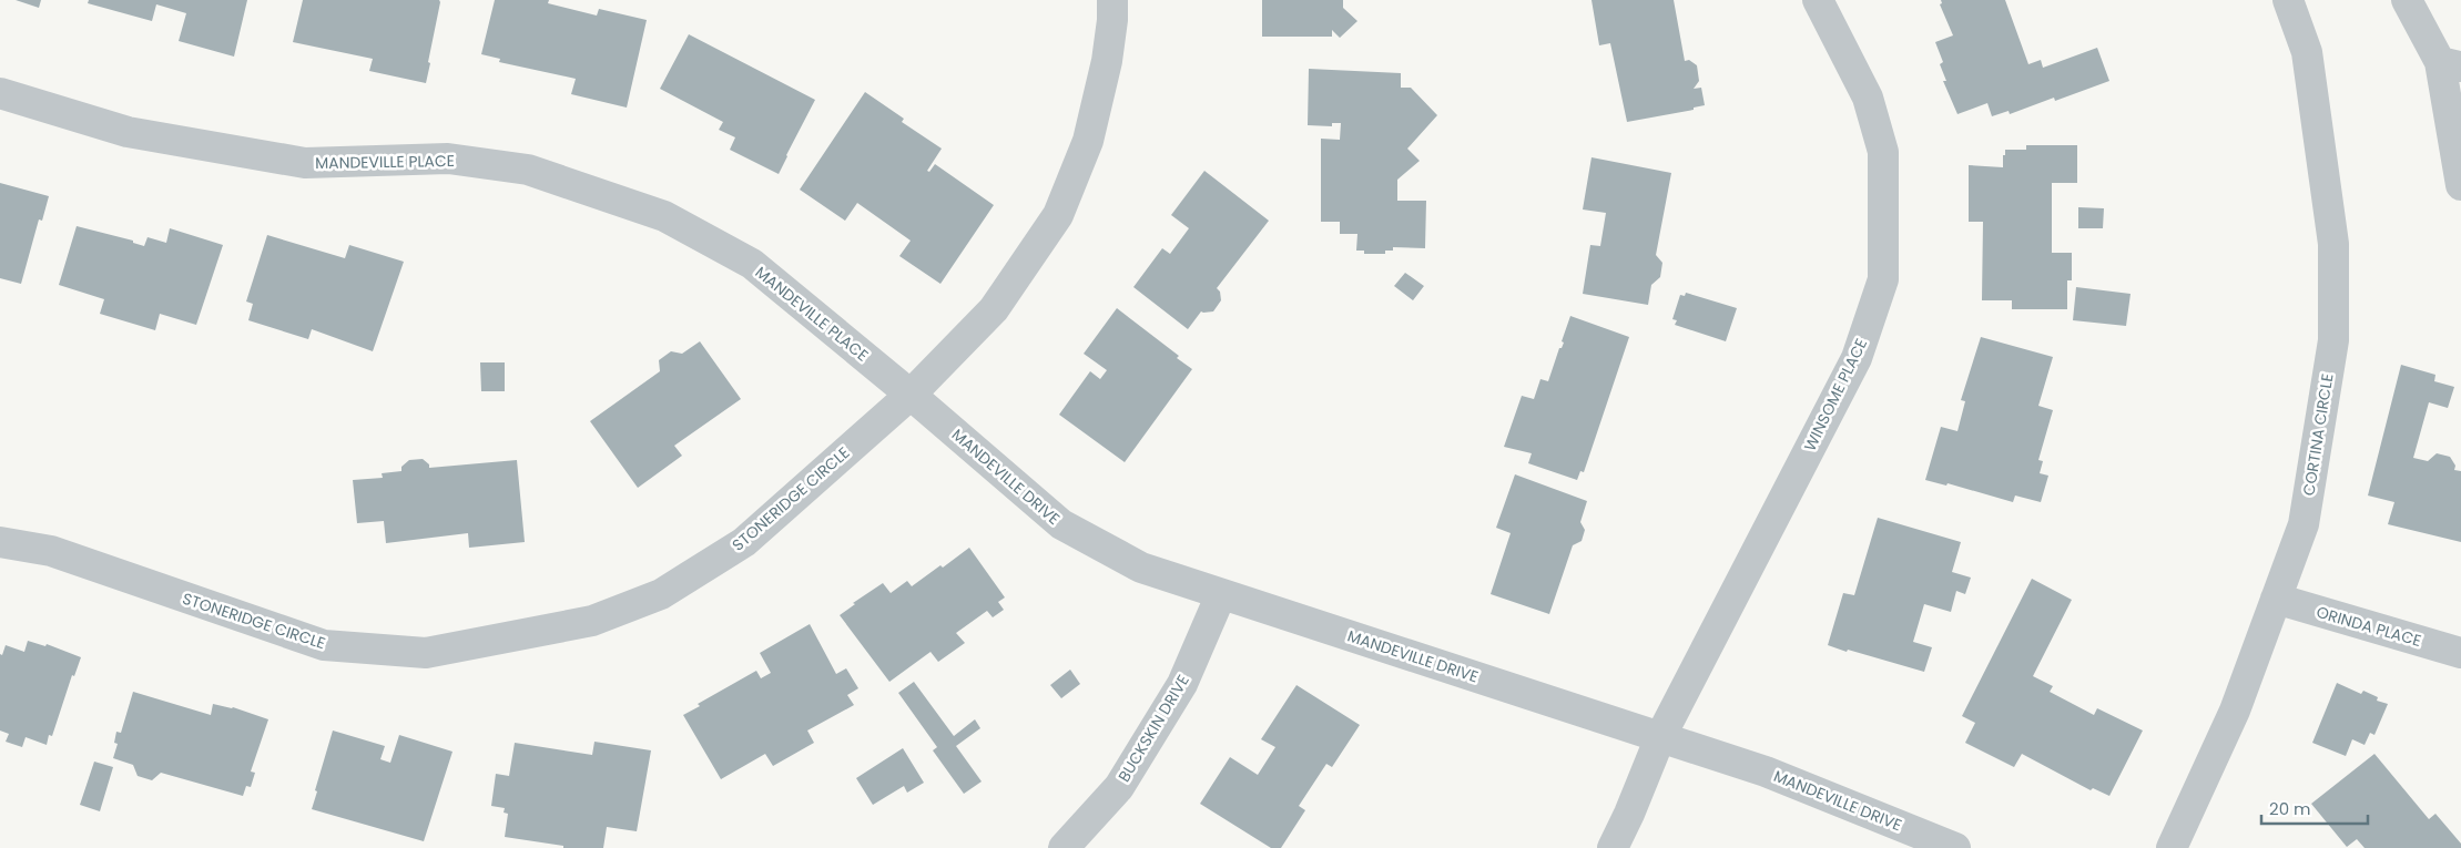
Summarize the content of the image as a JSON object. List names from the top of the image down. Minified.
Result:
{"streets":{"street":["MANDEVILLE PLACE","WINSOME PLACE","CORTINA CIRCLE","MANDEVILLE DRIVE","STONERIDGE CIRCLE","ORINDA PLACE","BUCKSKIN DRIVE"]},"crossings":[["MANDEVILLE PLACE","MANDEVILLE DRIVE"],["MANDEVILLE PLACE","STONERIDGE CIRCLE"],["WINSOME PLACE","MANDEVILLE DRIVE"],["CORTINA CIRCLE","ORINDA PLACE"],["MANDEVILLE DRIVE","STONERIDGE CIRCLE"],["MANDEVILLE DRIVE","BUCKSKIN DRIVE"]],"scale_bar":"20 m"}
